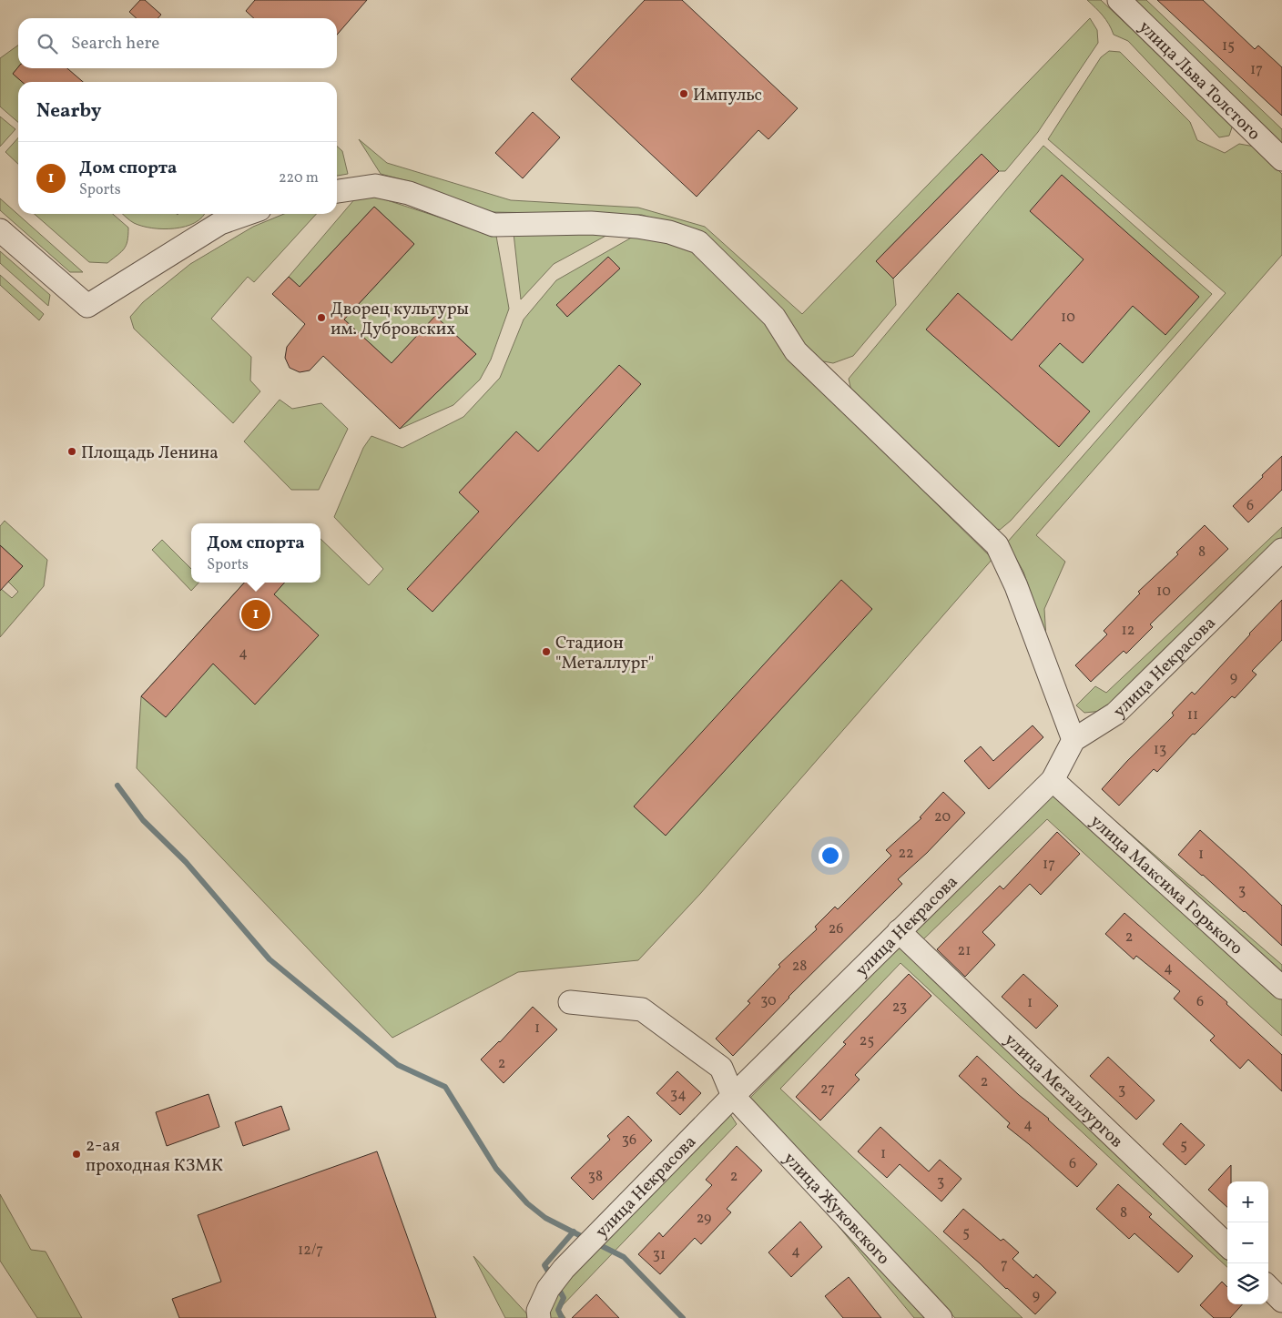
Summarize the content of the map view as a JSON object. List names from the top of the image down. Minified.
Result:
{"streets":{"street":["улица Льва Толстого","улица Некрасова","улица Максима Горького","улица Металлургов","улица Жуковского"]},"crossings":[["улица Некрасова","улица Максима Горького"],["улица Некрасова","улица Металлургов"],["улица Некрасова","улица Жуковского"]],"places":["Импульс","Дворец культуры им. Дубровских","Площадь Ленина","Стадион \"Металлург\"","2-ая проходная КЗМК"],"house_numbers":["15","17","10","6","8","10","12","4","9","11","13","20","22","1","17","3","26","2","21","28","4","30","6","1","23","1","25","2","2","27","3","34","4","36","5","1","6","38","2","3","8","29","5","12/7","4","31","7","9"],"page":{"search":"Search here","heading":"Nearby","list":[{"mark":"1","name":"Дом спорта","note":"Sports","value":"220 m"}],"popup":["Дом спорта","Sports"],"pins":"1","map_buttons":["+","−"]}}
